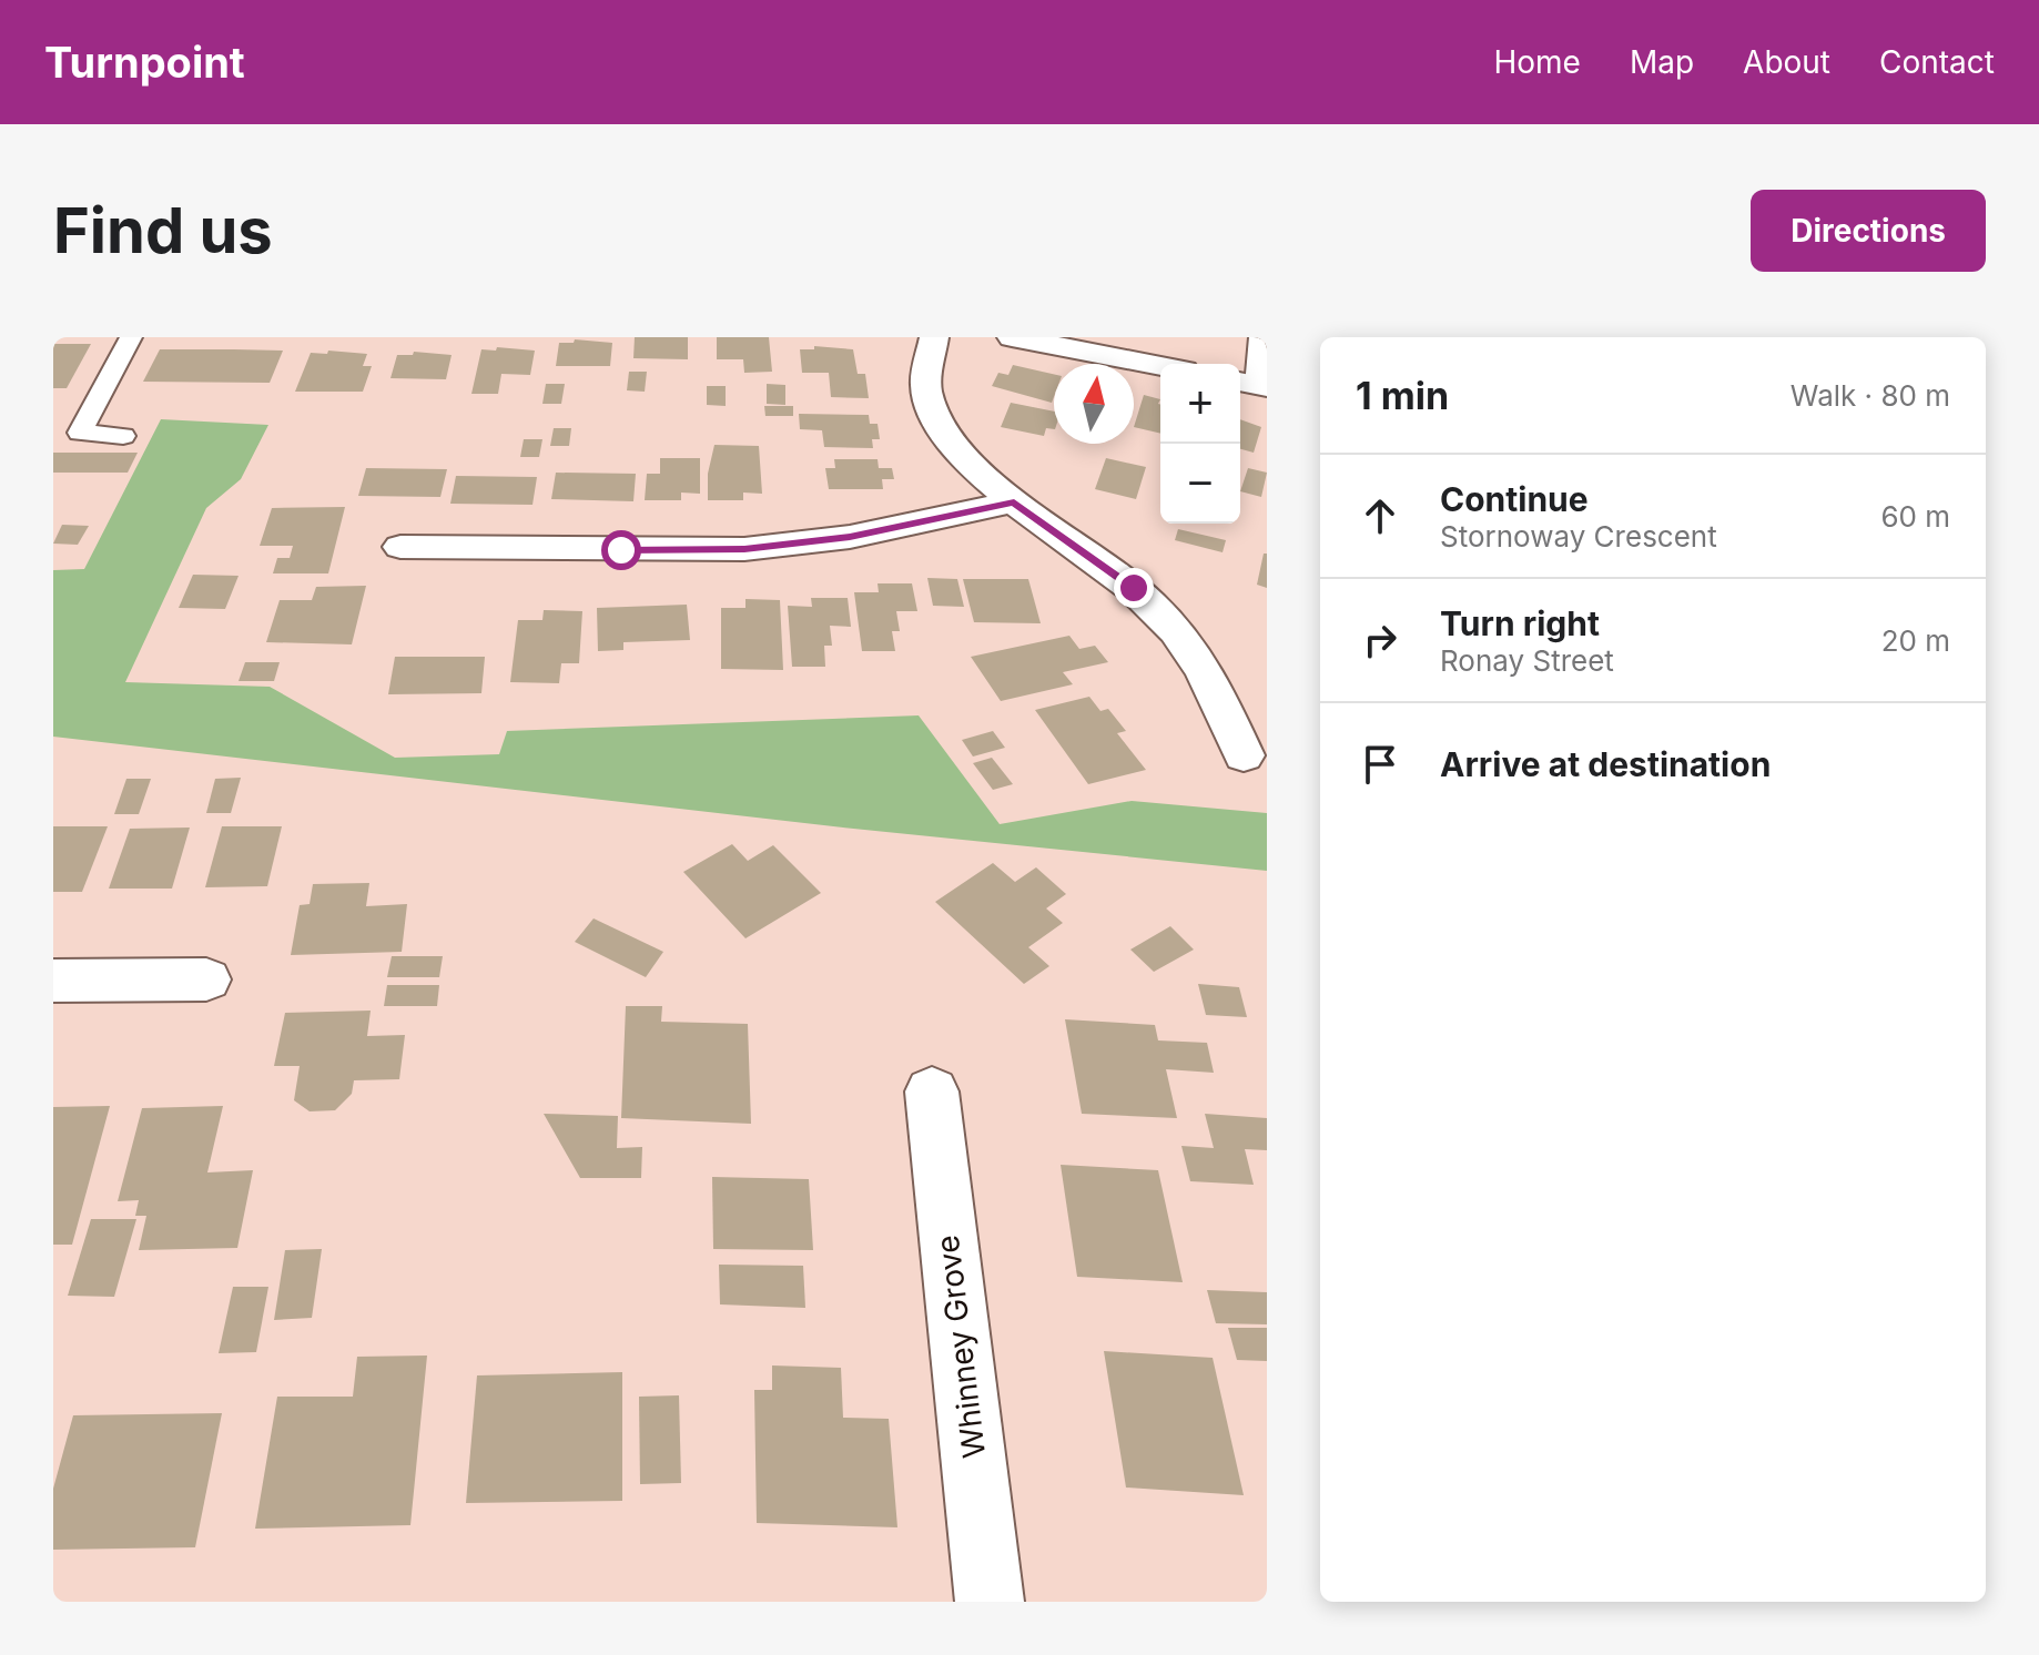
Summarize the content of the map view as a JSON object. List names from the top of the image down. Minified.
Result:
{"streets":{"street":["Whinney Grove"]},"north":"top","page":{"header":"Turnpoint","nav":["Home","Map","About","Contact"],"buttons":"Directions","title":"Find us","heading":["1 min","Walk · 80 m"],"map_buttons":["+","−"],"list":[["Continue","Stornoway Crescent","60 m"],["Turn right","Ronay Street","20 m"],"Arrive at destination"]}}
